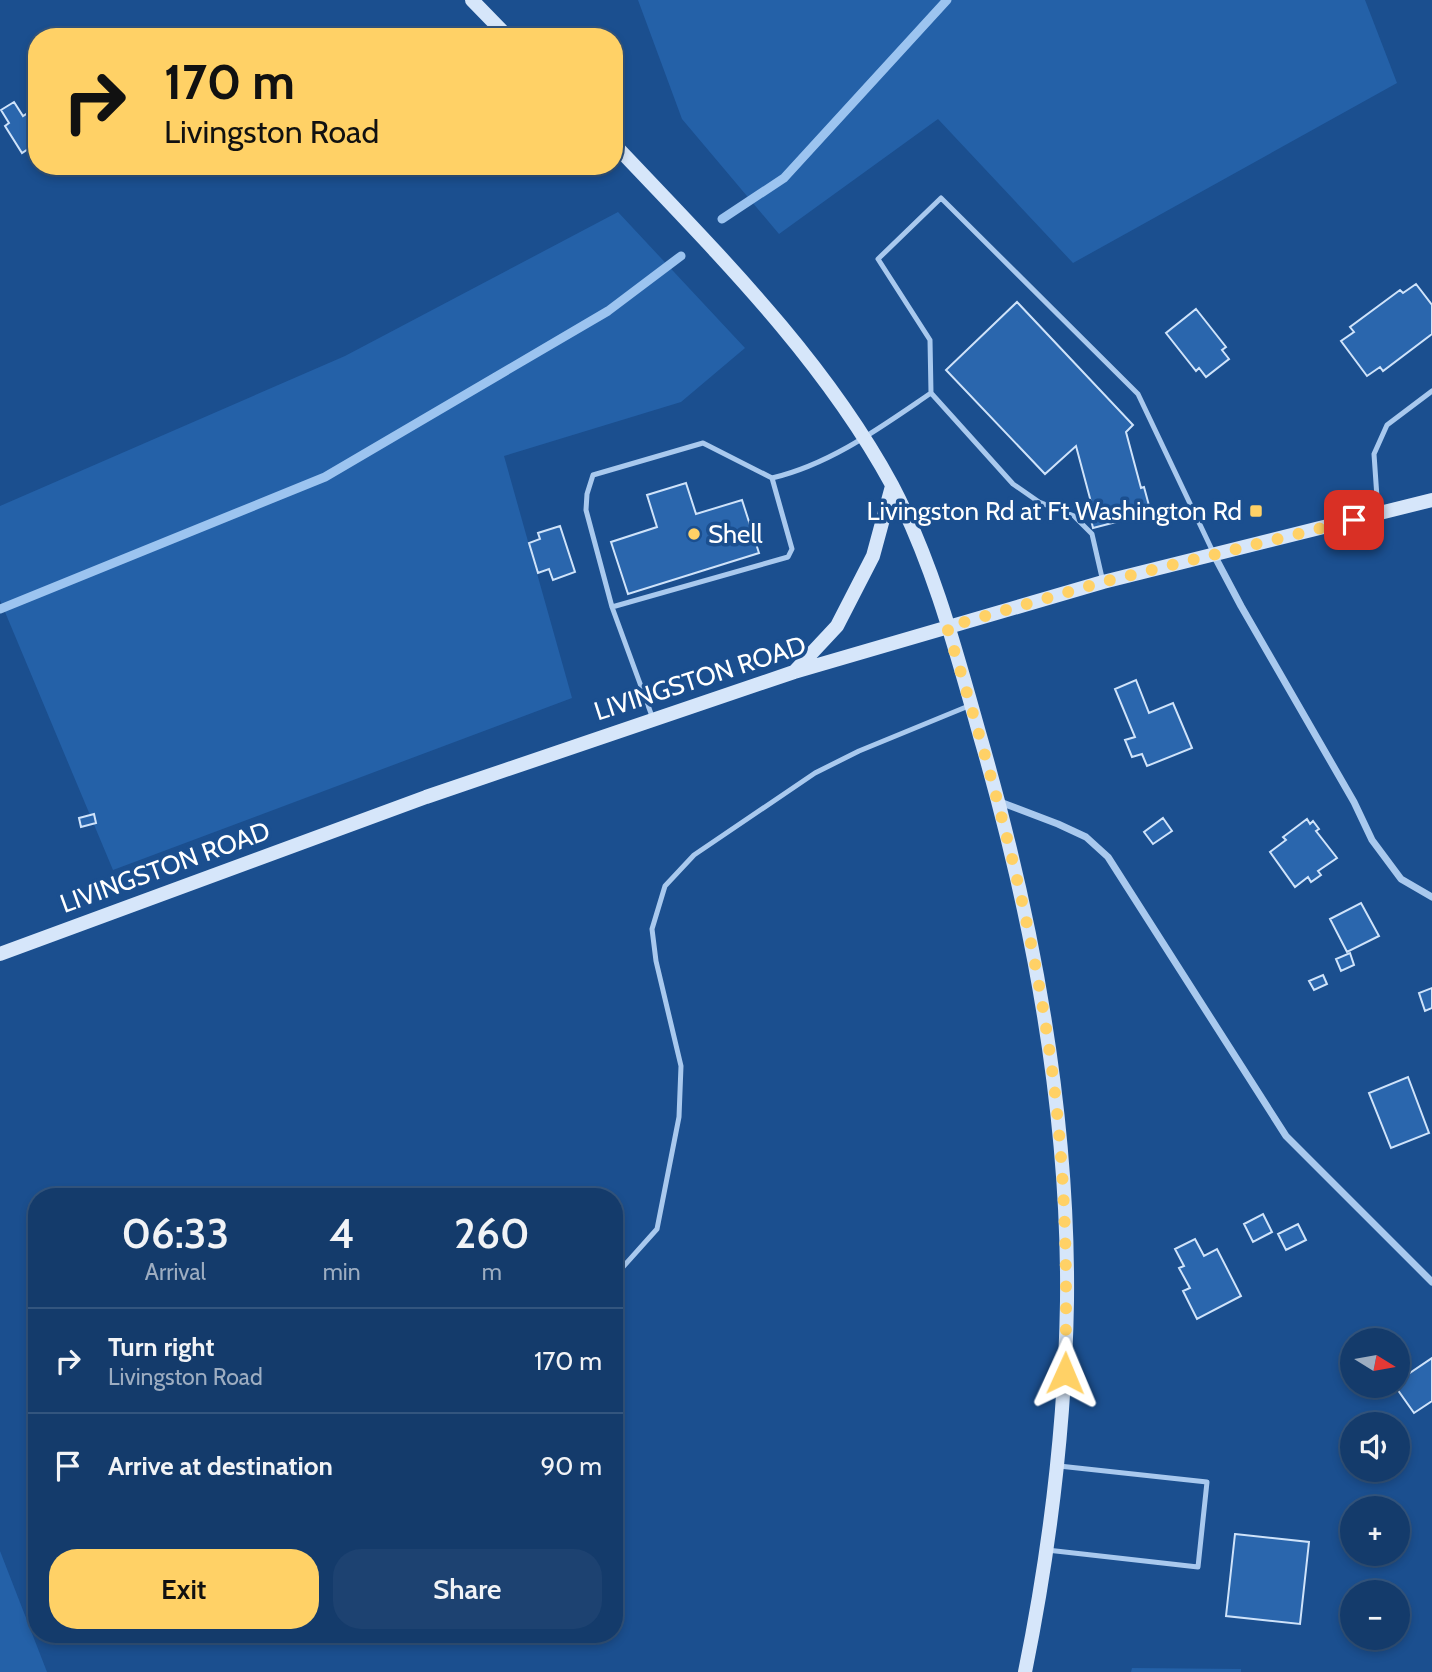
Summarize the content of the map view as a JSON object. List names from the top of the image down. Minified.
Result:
{"streets":{"main road":["LIVINGSTON ROAD"]},"places":{"transit":["Livingston Rd at Ft Washington Rd"],"other":["Shell"]},"north":"right","page":{"turn":["170 m","Livingston Road"],"eta":["06:33","Arrival","4","min","260","m"],"list":[{"name":"Turn right","note":"Livingston Road","value":"170 m"},{"name":"Arrive at destination","value":"90 m"}],"map_buttons":["+","−"],"buttons":["Exit","Share"]}}
